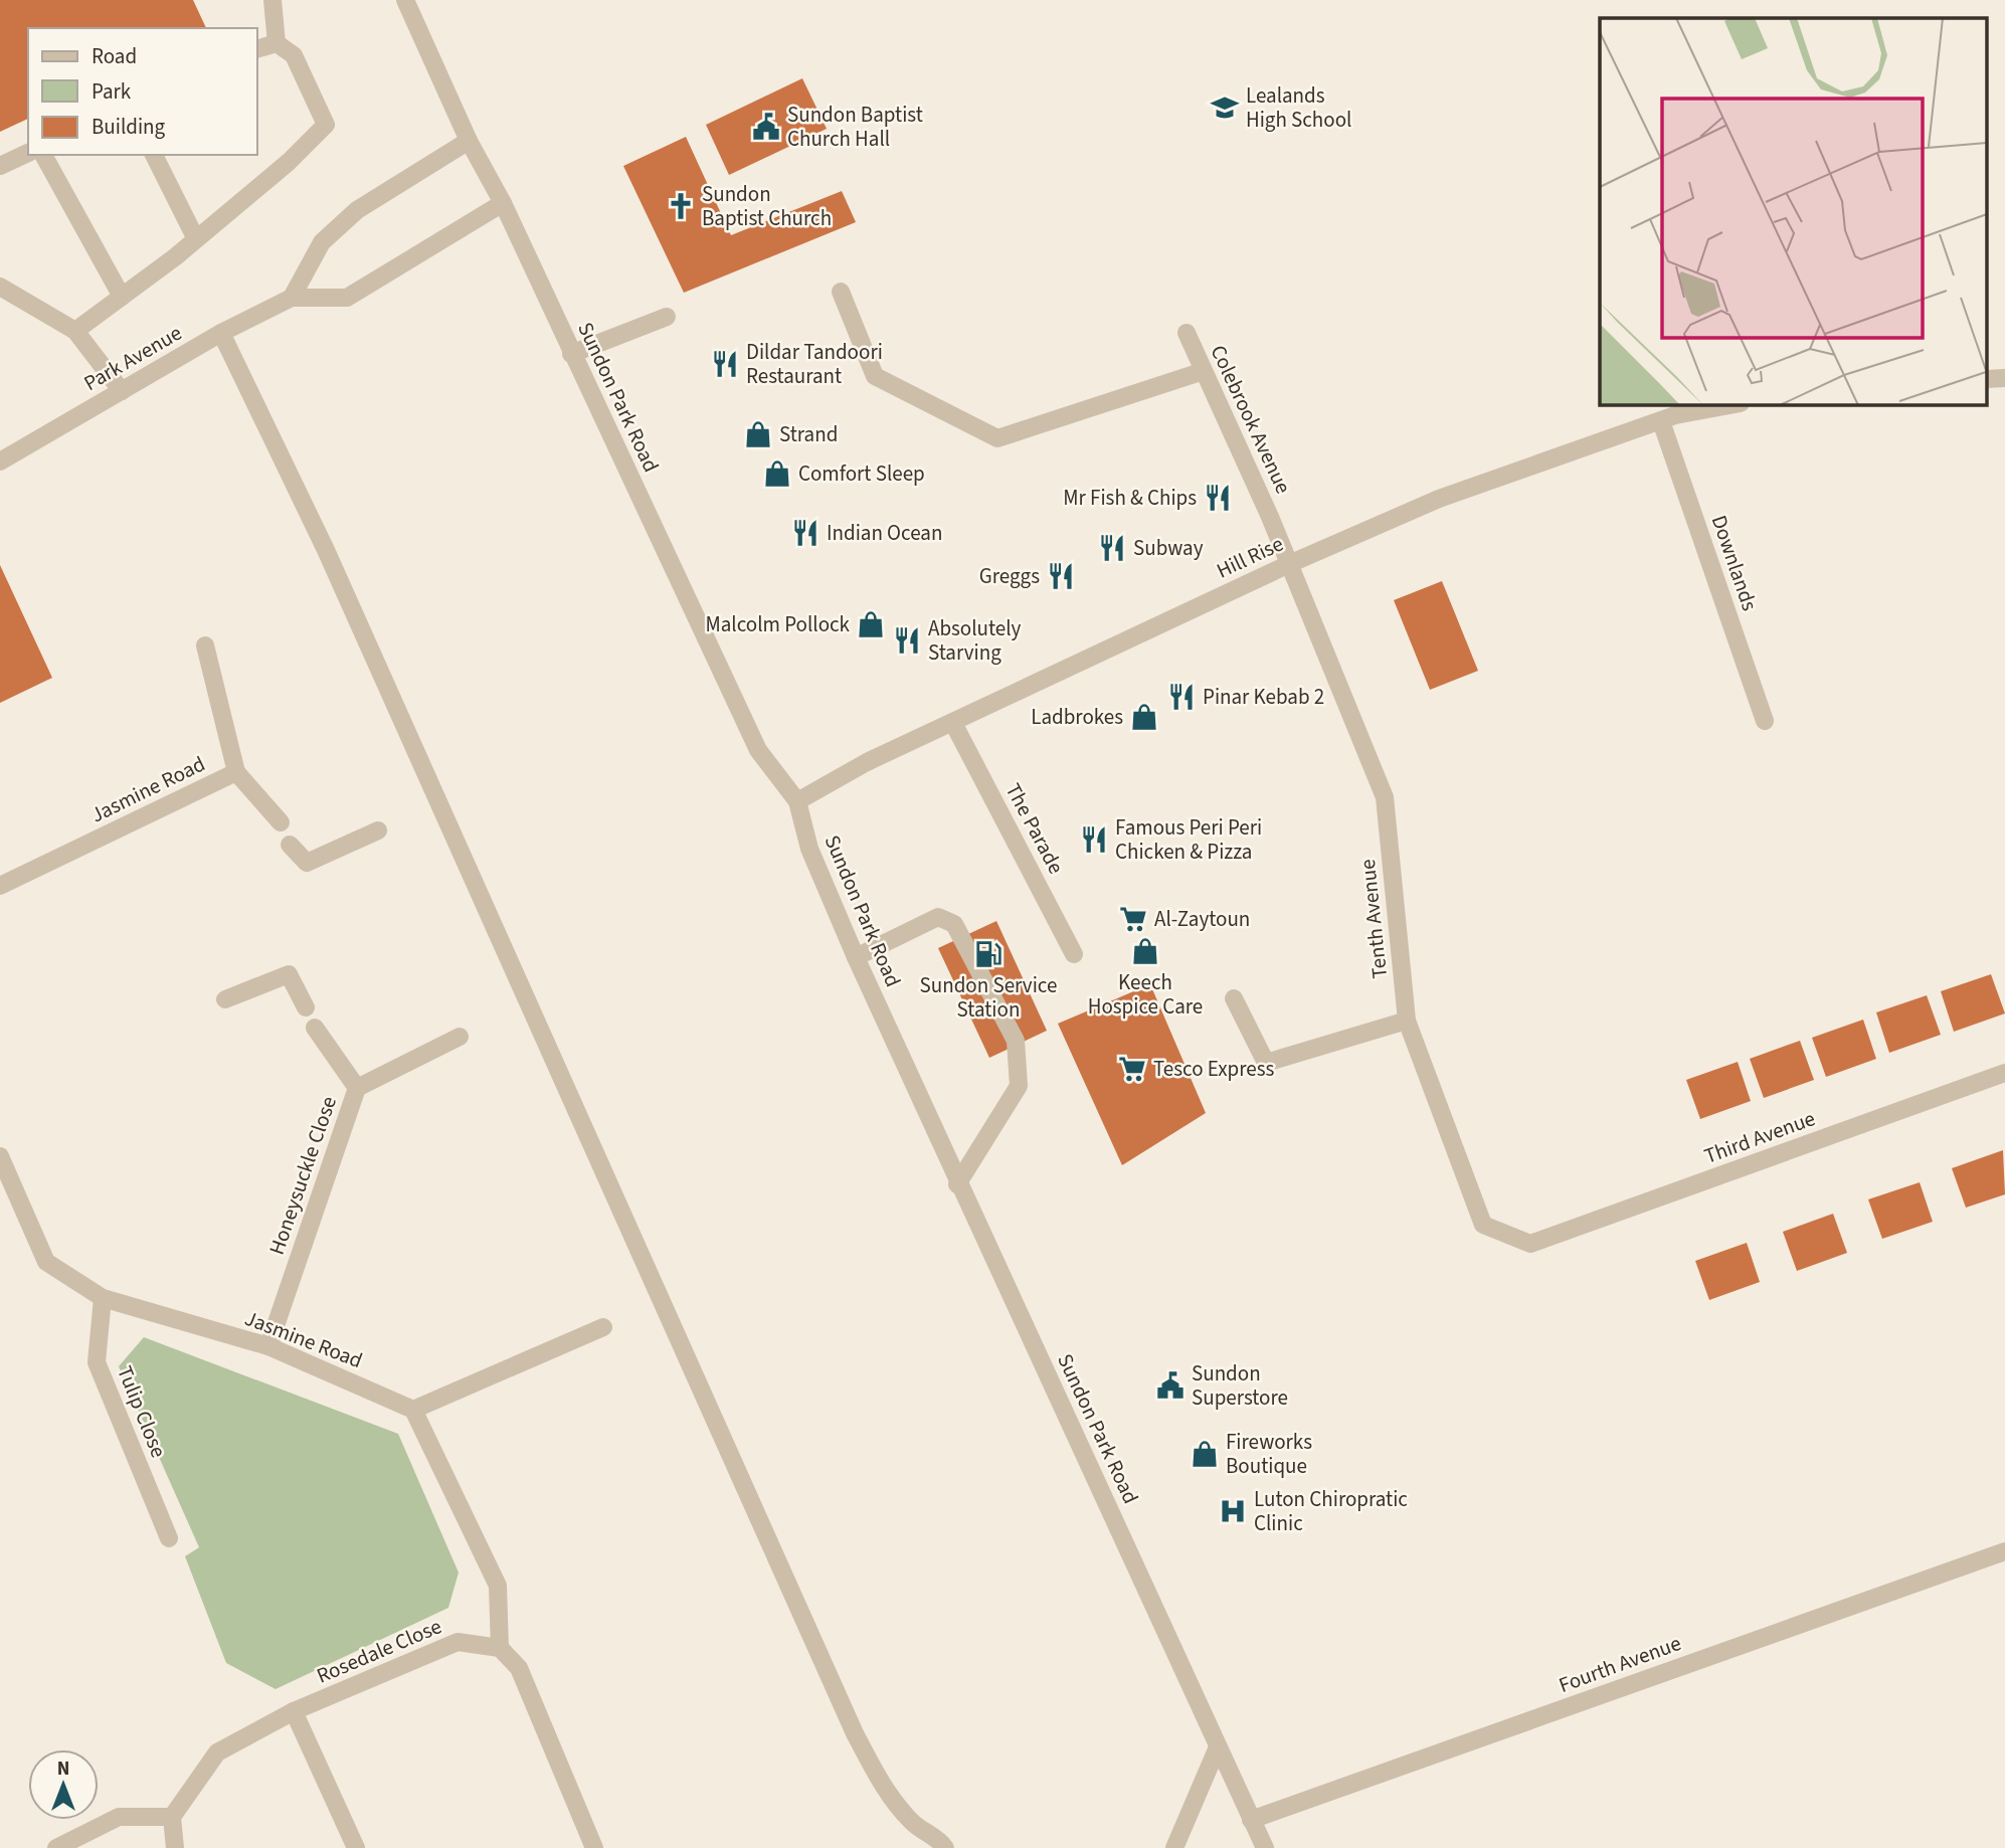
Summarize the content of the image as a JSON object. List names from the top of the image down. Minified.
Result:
{"streets":{"street":["Park Avenue","Sundon Park Road","Colebrook Avenue","Hill Rise","Downlands","Jasmine Road","The Parade","Tenth Avenue","Third Avenue","Honeysuckle Close","Tulip Close","Rosedale Close","Fourth Avenue"]},"crossings":[["Park Avenue","Sundon Park Road"],["Sundon Park Road","Hill Rise"],["Sundon Park Road","Fourth Avenue"],["Colebrook Avenue","Hill Rise"],["Colebrook Avenue","Tenth Avenue"],["Hill Rise","Downlands"],["Hill Rise","The Parade"],["Hill Rise","Tenth Avenue"],["Jasmine Road","Honeysuckle Close"],["Jasmine Road","Tulip Close"],["Tenth Avenue","Third Avenue"]],"places":{"school or university":["Lealands High School"],"public building":["Sundon Baptist Church Hall","Sundon Superstore"],"church":["Sundon Baptist Church"],"restaurant":["Dildar Tandoori Restaurant","Mr Fish & Chips","Indian Ocean","Subway","Greggs","Absolutely Starving","Pinar Kebab 2","Famous Peri Peri Chicken & Pizza"],"shop":["Strand","Comfort Sleep","Malcolm Pollock","Ladbrokes","Keech Hospice Care","Fireworks Boutique"],"supermarket":["Al-Zaytoun","Tesco Express"],"fuel station":["Sundon Service Station"],"hospital":["Luton Chiropratic Clinic"]},"legend":["Road","Park","Building"],"north":"top"}
